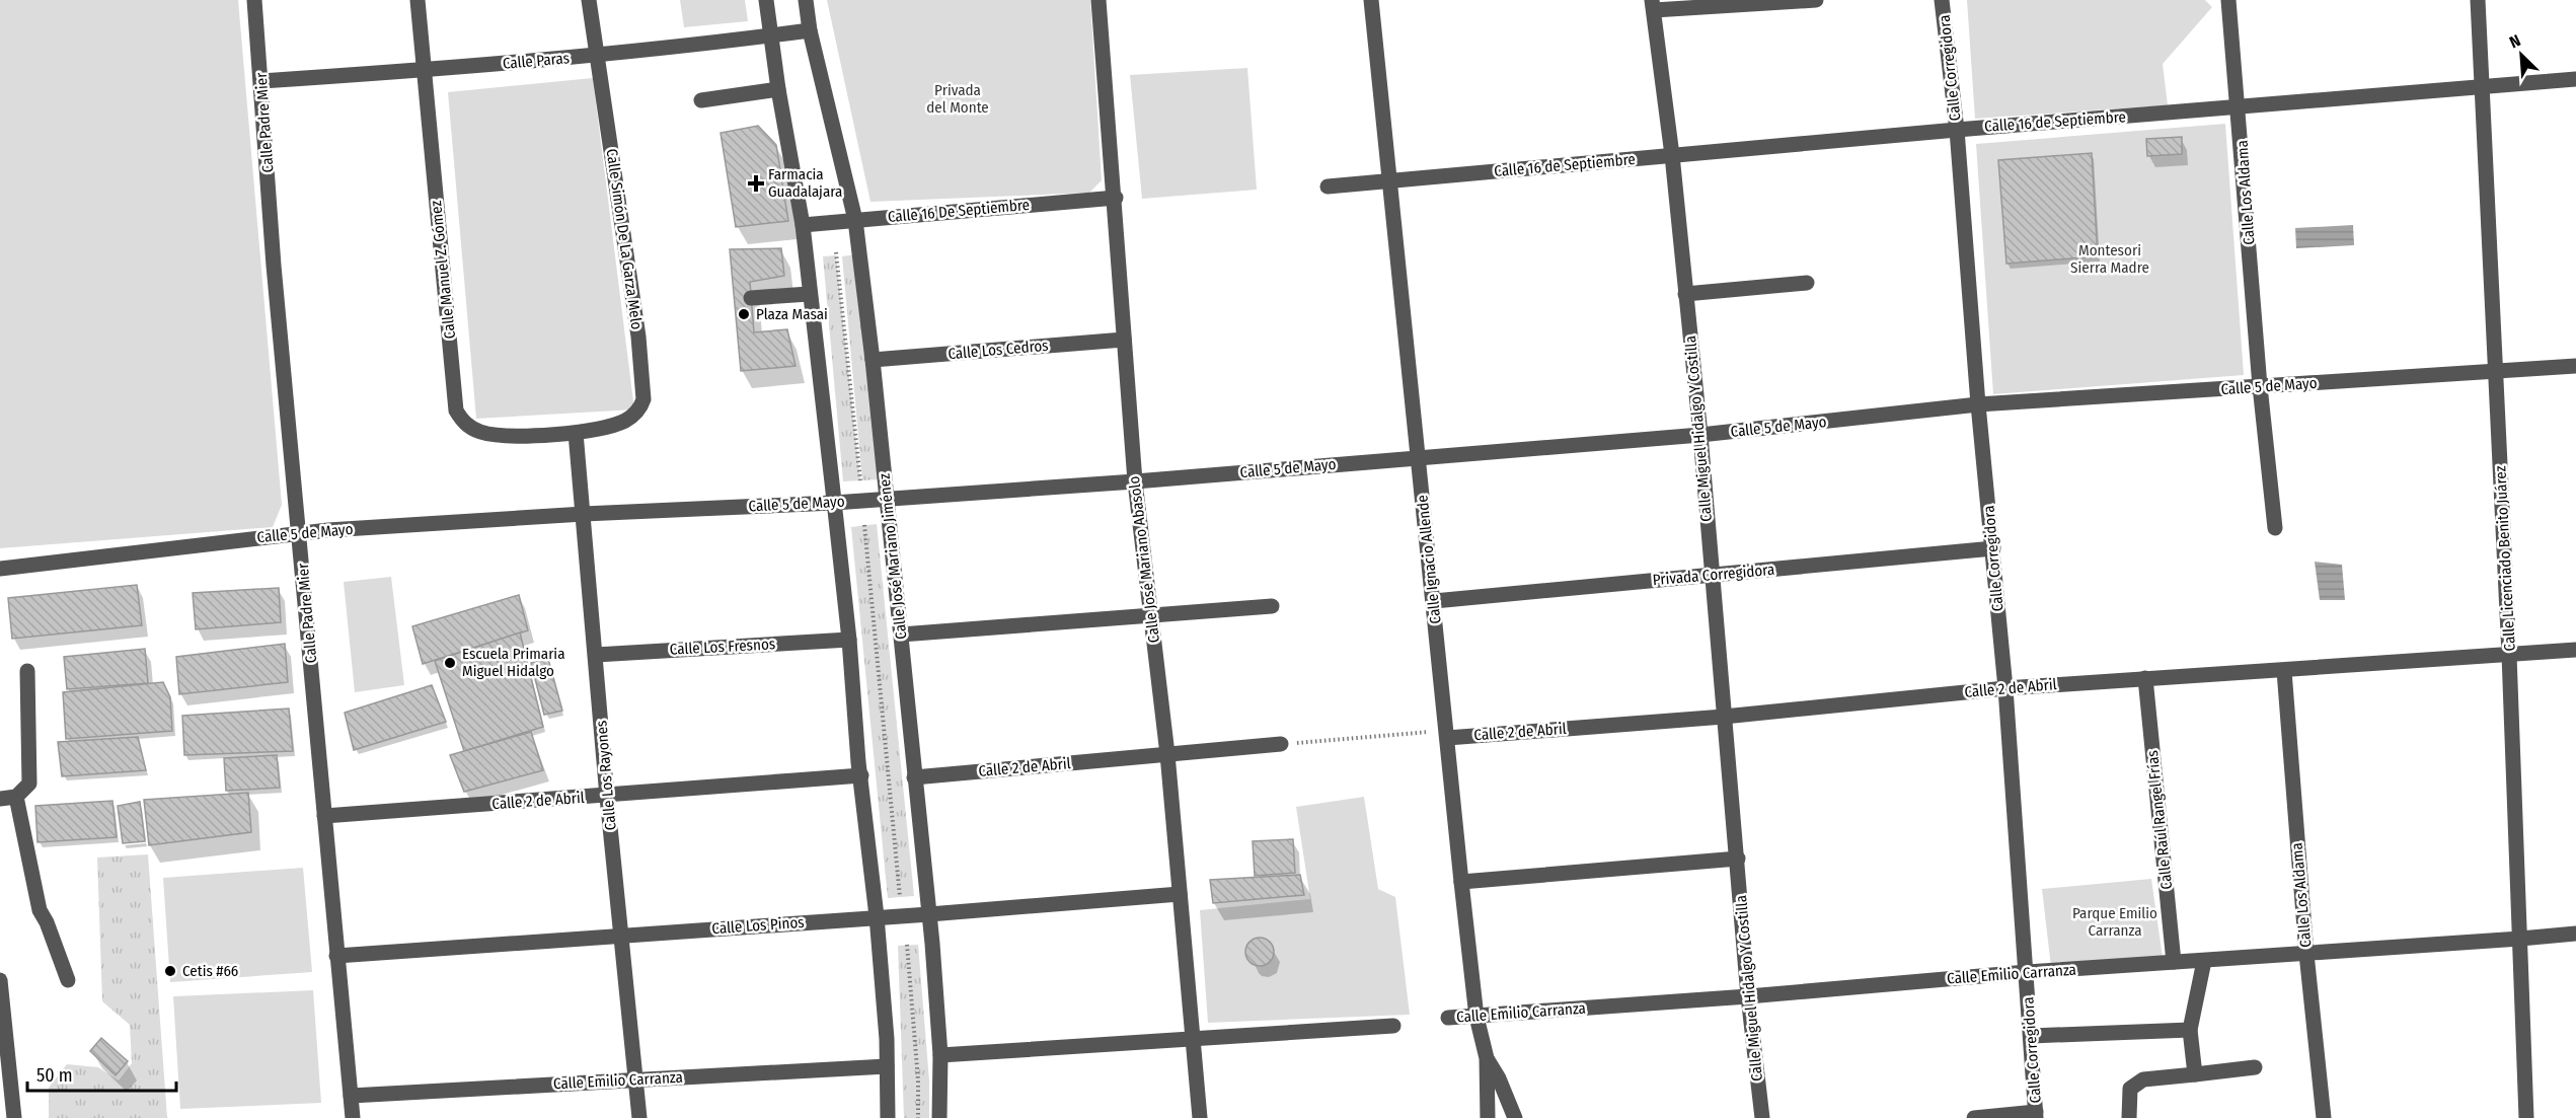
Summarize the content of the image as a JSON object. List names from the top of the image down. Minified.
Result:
{"streets":{"street":["Calle Paras","Calle Corregidora","Calle 16 de Septiembre","Calle Padre Mier","Calle Los Aldama","Calle 16 De Septiembre","Calle Simón De La Garza Melo","Calle Manuel Z. Gómez","Calle Los Cedros","Calle 5 de Mayo","Calle Miguel Hidalgo Y Costilla","Calle José Mariano Jiménez","Calle Licenciado Benito Juárez","Calle José Mariano Abasolo","Calle Ignacio Allende","Privada Corregidora","Calle Los Fresnos","Calle 2 de Abril","Calle Los Rayones","Calle Raúl Rangel Frías","Calle Los Pinos","Calle Emilio Carranza"]},"crossings":[["Calle Paras","Calle Padre Mier"],["Calle Paras","Calle Simón De La Garza Melo"],["Calle Paras","Calle Manuel Z. Gómez"],["Calle Paras","Calle José Mariano Jiménez"],["Calle Corregidora","Calle 16 de Septiembre"],["Calle Corregidora","Calle 5 de Mayo"],["Calle Corregidora","Privada Corregidora"],["Calle Corregidora","Calle 2 de Abril"],["Calle Corregidora","Calle Emilio Carranza"],["Calle 16 de Septiembre","Calle Los Aldama"],["Calle 16 de Septiembre","Calle Miguel Hidalgo Y Costilla"],["Calle 16 de Septiembre","Calle Licenciado Benito Juárez"],["Calle 16 de Septiembre","Calle Ignacio Allende"],["Calle Padre Mier","Calle 5 de Mayo"],["Calle Padre Mier","Calle 2 de Abril"],["Calle Padre Mier","Calle Los Pinos"],["Calle Padre Mier","Calle Emilio Carranza"],["Calle Los Aldama","Calle 5 de Mayo"],["Calle Los Aldama","Calle 2 de Abril"],["Calle Los Aldama","Calle Emilio Carranza"],["Calle 16 De Septiembre","Calle José Mariano Jiménez"],["Calle 16 De Septiembre","Calle José Mariano Abasolo"],["Calle Simón De La Garza Melo","Calle Manuel Z. Gómez"],["Calle Simón De La Garza Melo","Calle Los Rayones"],["Calle Manuel Z. Gómez","Calle Los Rayones"],["Calle Los Cedros","Calle José Mariano Jiménez"],["Calle Los Cedros","Calle José Mariano Abasolo"],["Calle 5 de Mayo","Calle Miguel Hidalgo Y Costilla"],["Calle 5 de Mayo","Calle José Mariano Jiménez"],["Calle 5 de Mayo","Calle Licenciado Benito Juárez"],["Calle 5 de Mayo","Calle José Mariano Abasolo"],["Calle 5 de Mayo","Calle Ignacio Allende"],["Calle 5 de Mayo","Calle Los Rayones"],["Calle Miguel Hidalgo Y Costilla","Privada Corregidora"],["Calle Miguel Hidalgo Y Costilla","Calle 2 de Abril"],["Calle Miguel Hidalgo Y Costilla","Calle Emilio Carranza"],["Calle José Mariano Jiménez","Calle 2 de Abril"],["Calle José Mariano Jiménez","Calle Los Pinos"],["Calle Licenciado Benito Juárez","Calle 2 de Abril"],["Calle Licenciado Benito Juárez","Calle Emilio Carranza"],["Calle José Mariano Abasolo","Calle 2 de Abril"],["Calle José Mariano Abasolo","Calle Los Pinos"],["Calle Ignacio Allende","Privada Corregidora"],["Calle Ignacio Allende","Calle 2 de Abril"],["Calle Ignacio Allende","Calle Emilio Carranza"],["Calle Los Fresnos","Calle Los Rayones"],["Calle 2 de Abril","Calle Los Rayones"],["Calle 2 de Abril","Calle Raúl Rangel Frías"],["Calle Los Rayones","Calle Los Pinos"],["Calle Los Rayones","Calle Emilio Carranza"],["Calle Raúl Rangel Frías","Calle Emilio Carranza"]],"parks":["Privada del Monte","Montesori Sierra Madre","Parque Emilio Carranza"],"places":{"health":["Farmacia Guadalajara"],"other":["Plaza Masai","Escuela Primaria Miguel Hidalgo","Cetis #66"]},"scale_bar":"50 m","north":"top left"}
